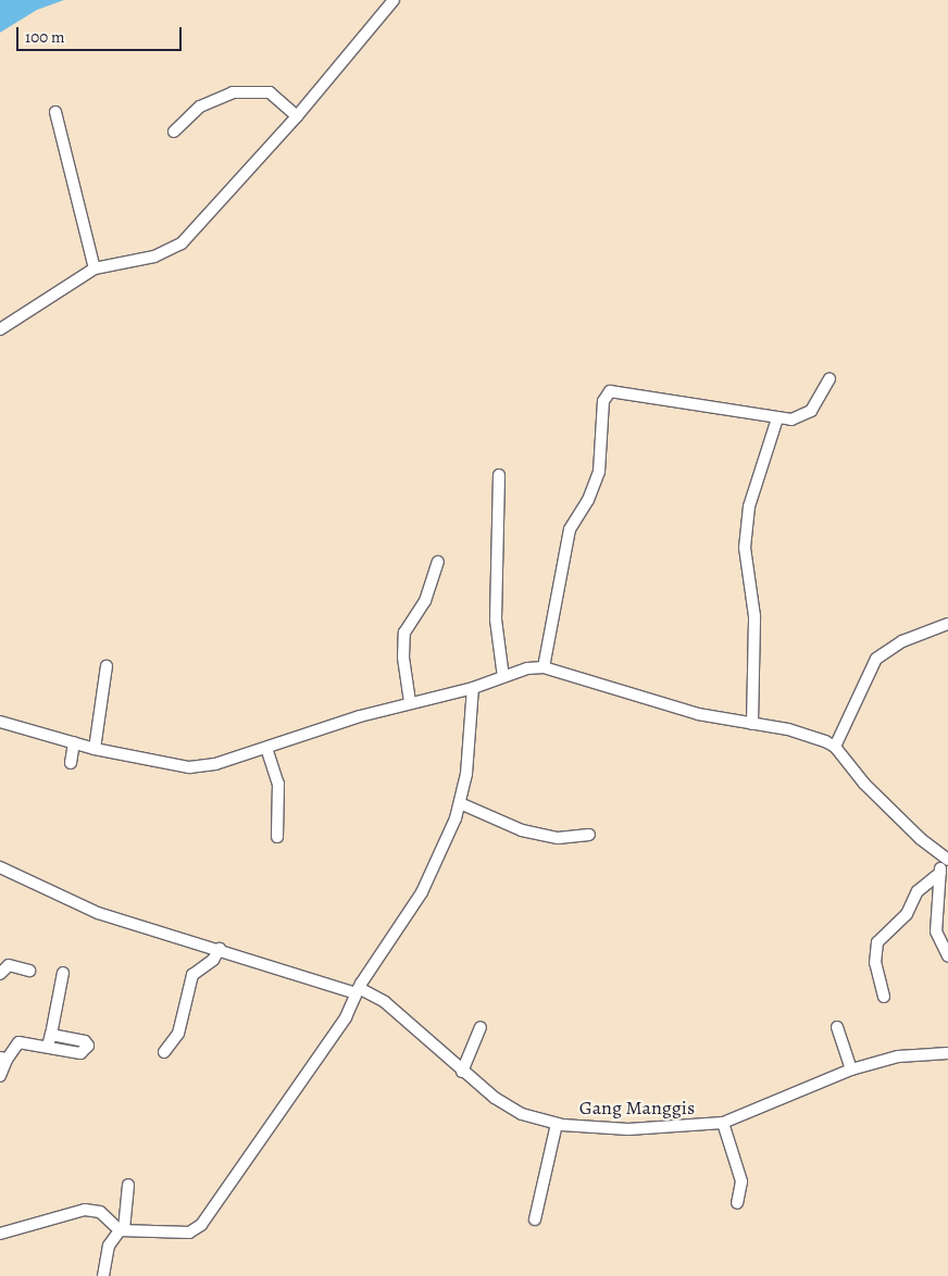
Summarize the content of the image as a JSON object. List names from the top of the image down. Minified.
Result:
{"streets":{"street":["Gang Manggis"]},"scale_bar":"100 m"}
